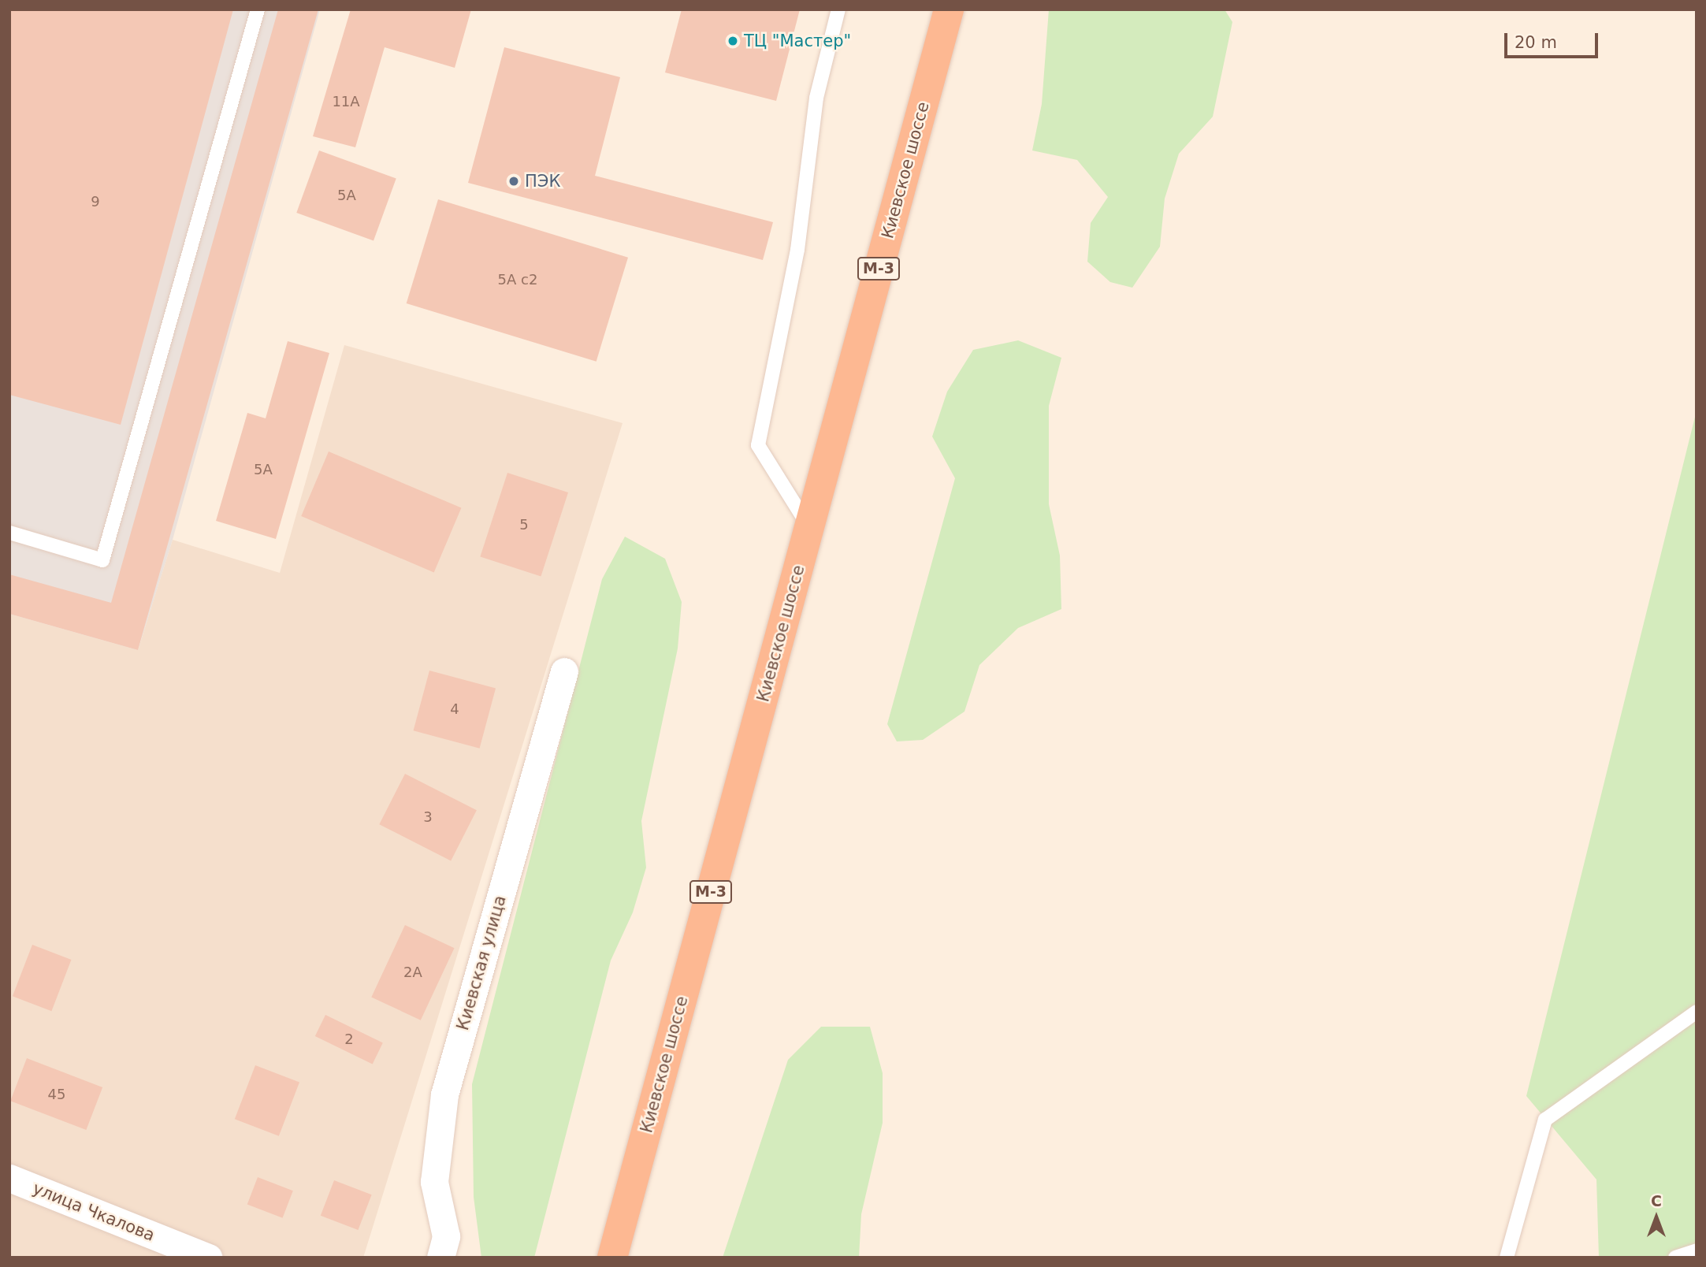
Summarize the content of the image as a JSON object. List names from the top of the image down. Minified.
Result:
{"streets":{"highway":["Киевское шоссе","М-3"],"street":["Киевская улица","улица Чкалова"]},"places":["ТЦ \"Мастер\"","ПЭК"],"house_numbers":["11А","5А","9","5А с2","5А","5","4","3","2А","2","45"],"scale_bar":"20 m","north":"top"}
